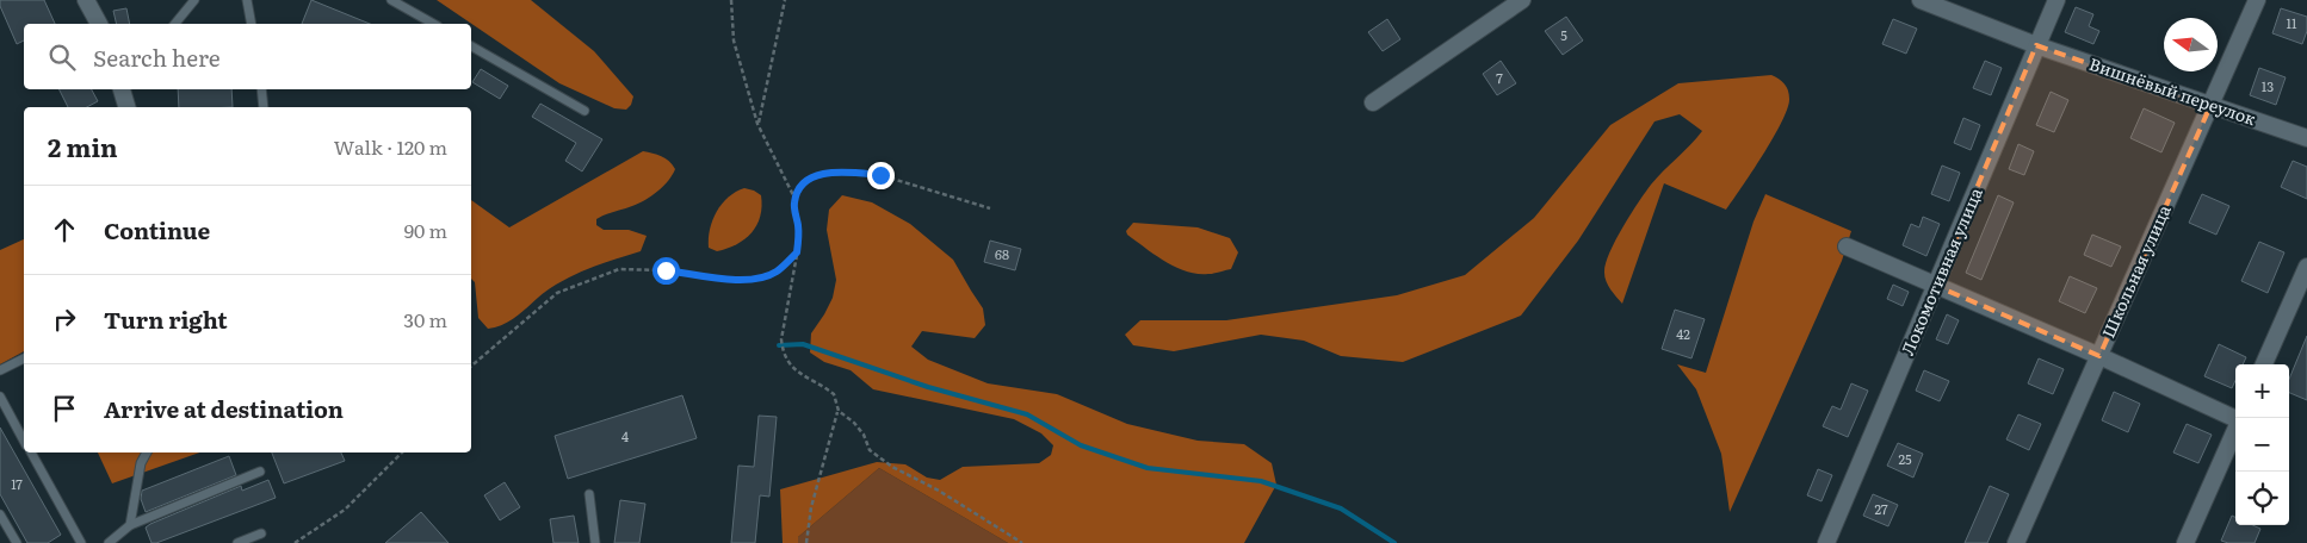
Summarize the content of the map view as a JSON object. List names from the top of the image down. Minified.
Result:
{"streets":{"street":["Вишнёвый переулок","Локомотивная улица","Школьная улица"]},"crossings":[["Вишнёвый переулок","Локомотивная улица"],["Вишнёвый переулок","Школьная улица"]],"house_numbers":["11","5","7","13","68","42","4","25","17","27"],"north":"left","page":{"search":"Search here","heading":["2 min","Walk · 120 m"],"list":[["Continue","90 m"],["Turn right","30 m"],"Arrive at destination"],"map_buttons":["+","−"]}}
